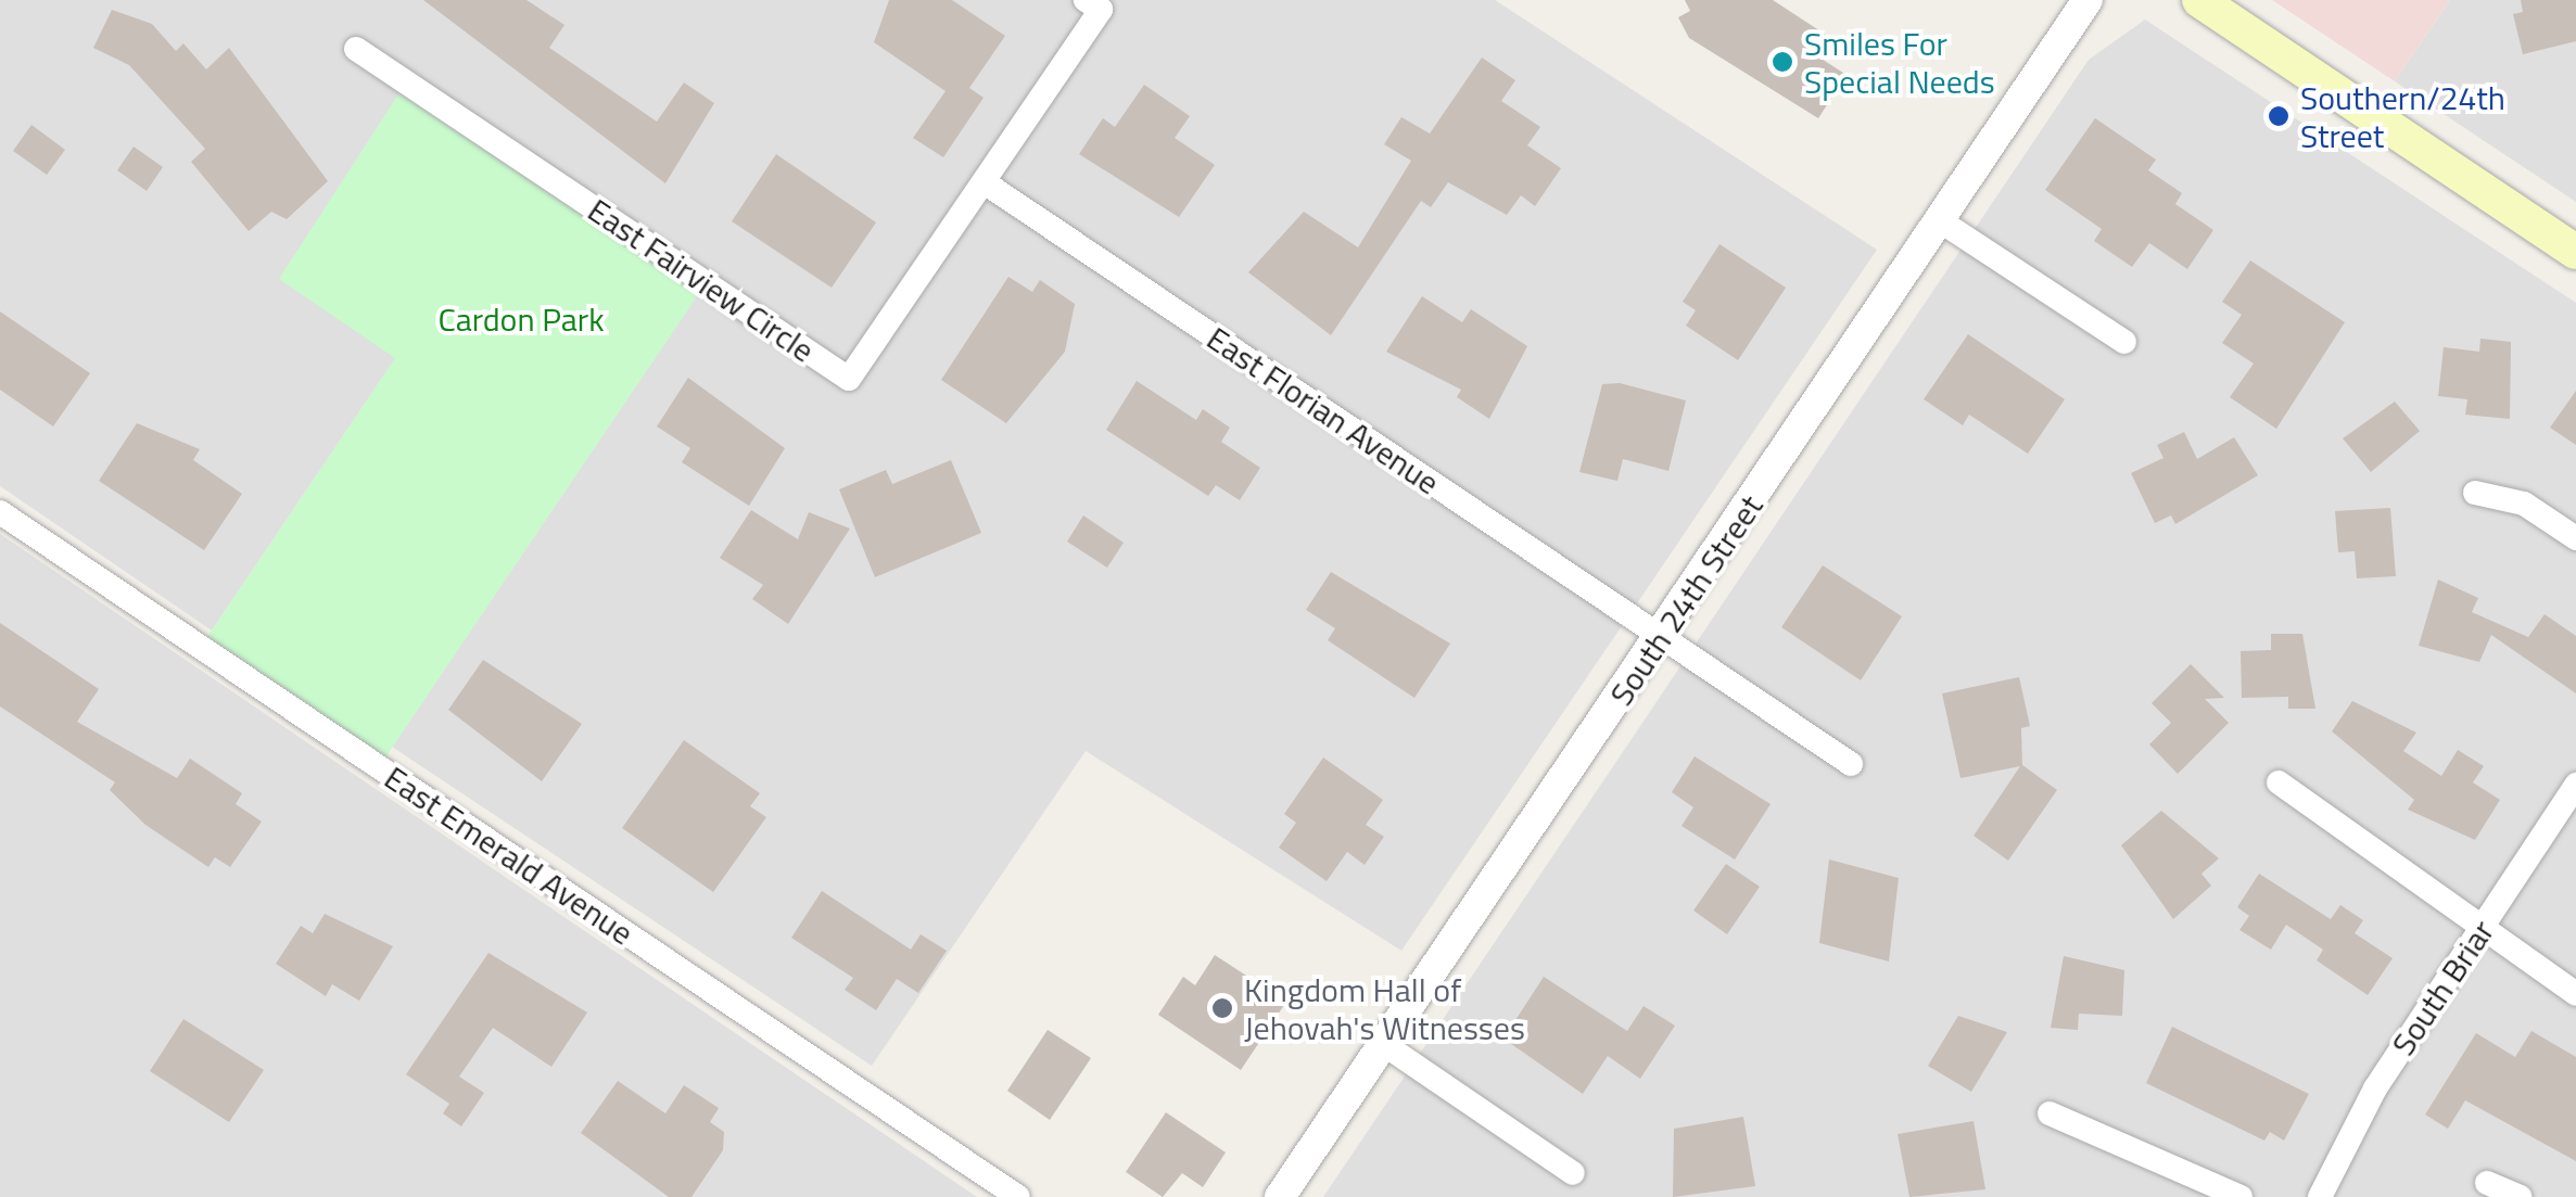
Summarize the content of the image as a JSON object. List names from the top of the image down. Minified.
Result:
{"streets":{"street":["East Fairview Circle","East Florian Avenue","South 24th Street","East Emerald Avenue","South Briar"]},"crossings":[["East Fairview Circle","East Florian Avenue"],["East Florian Avenue","South 24th Street"]],"parks":["Cardon Park"],"places":["Smiles For Special Needs","Southern/24th Street","Kingdom Hall of Jehovah's Witnesses"]}
